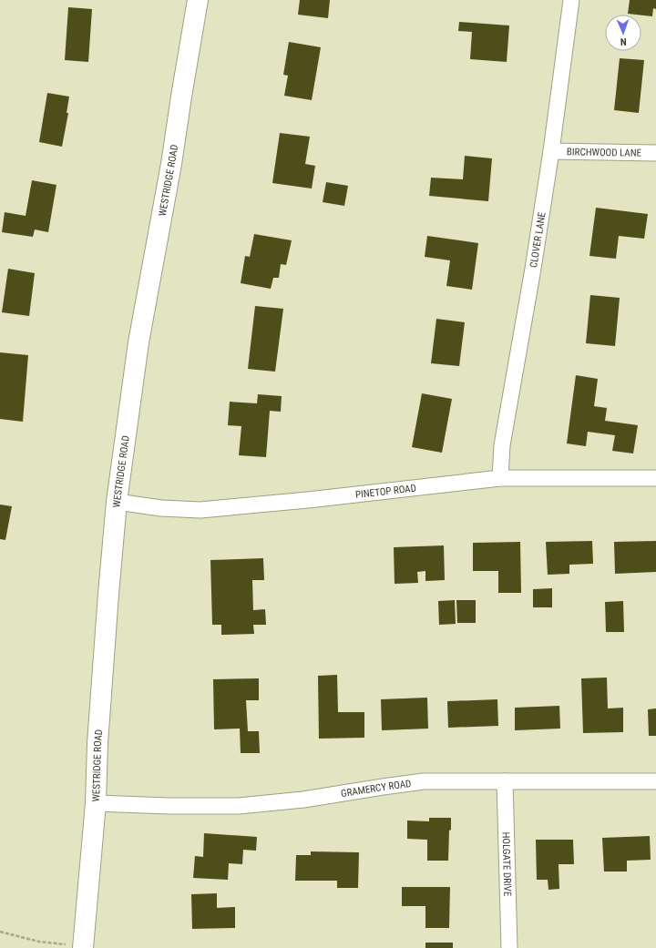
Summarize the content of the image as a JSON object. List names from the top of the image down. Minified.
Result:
{"streets":{"main road":["WESTRIDGE ROAD"],"street":["BIRCHWOOD LANE","CLOVER LANE","PINETOP ROAD","GRAMERCY ROAD","HOLGATE DRIVE"]},"crossings":[["BIRCHWOOD LANE","CLOVER LANE"],["WESTRIDGE ROAD","PINETOP ROAD"],["WESTRIDGE ROAD","GRAMERCY ROAD"],["CLOVER LANE","PINETOP ROAD"],["GRAMERCY ROAD","HOLGATE DRIVE"]],"north":"bottom"}
